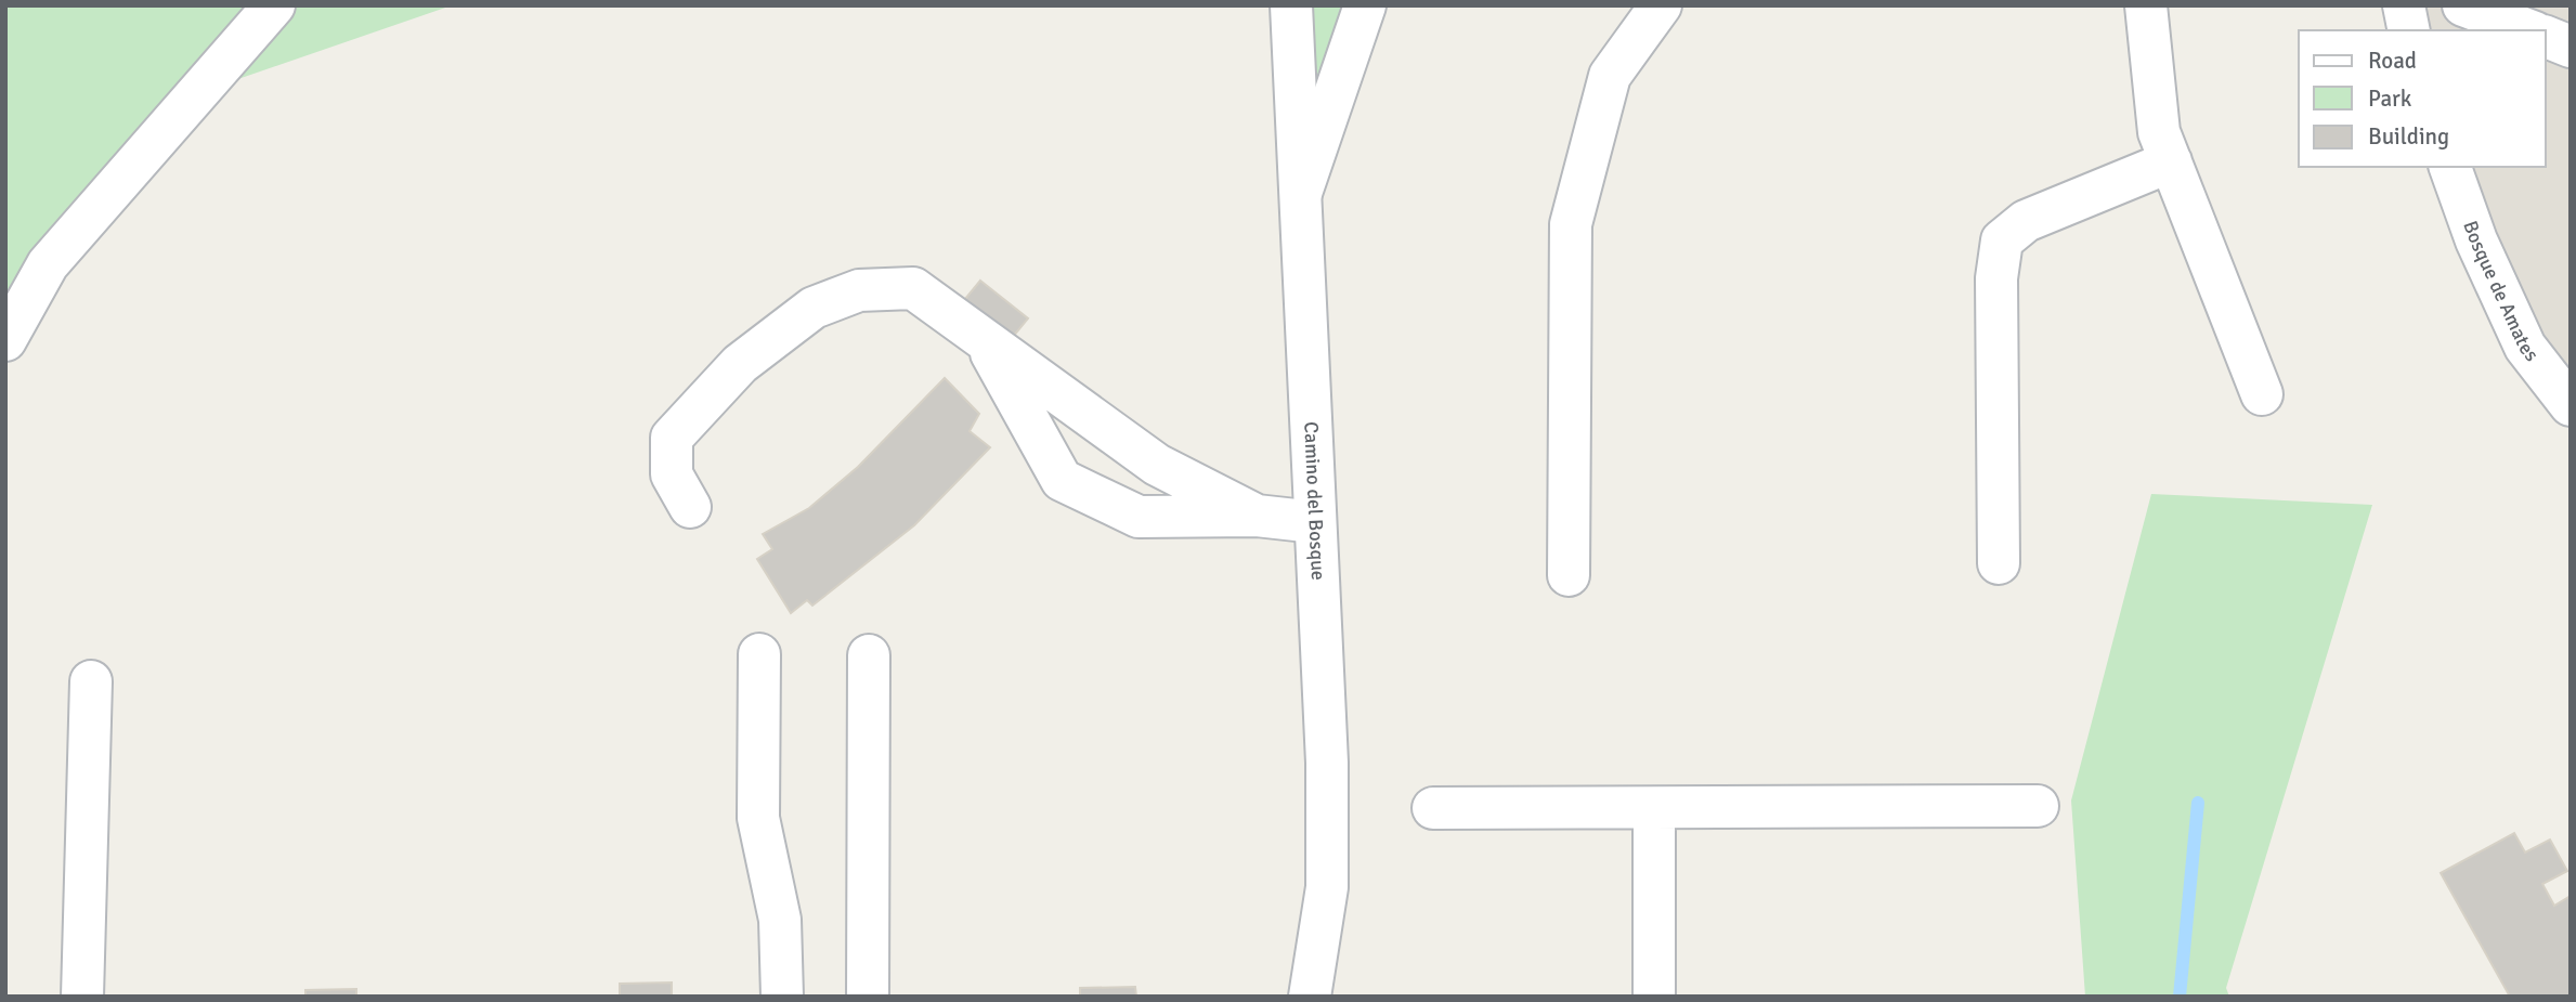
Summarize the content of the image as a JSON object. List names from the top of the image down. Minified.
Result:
{"streets":{"street":["Bosque de Amates","Camino del Bosque"]},"legend":["Road","Park","Building"]}
